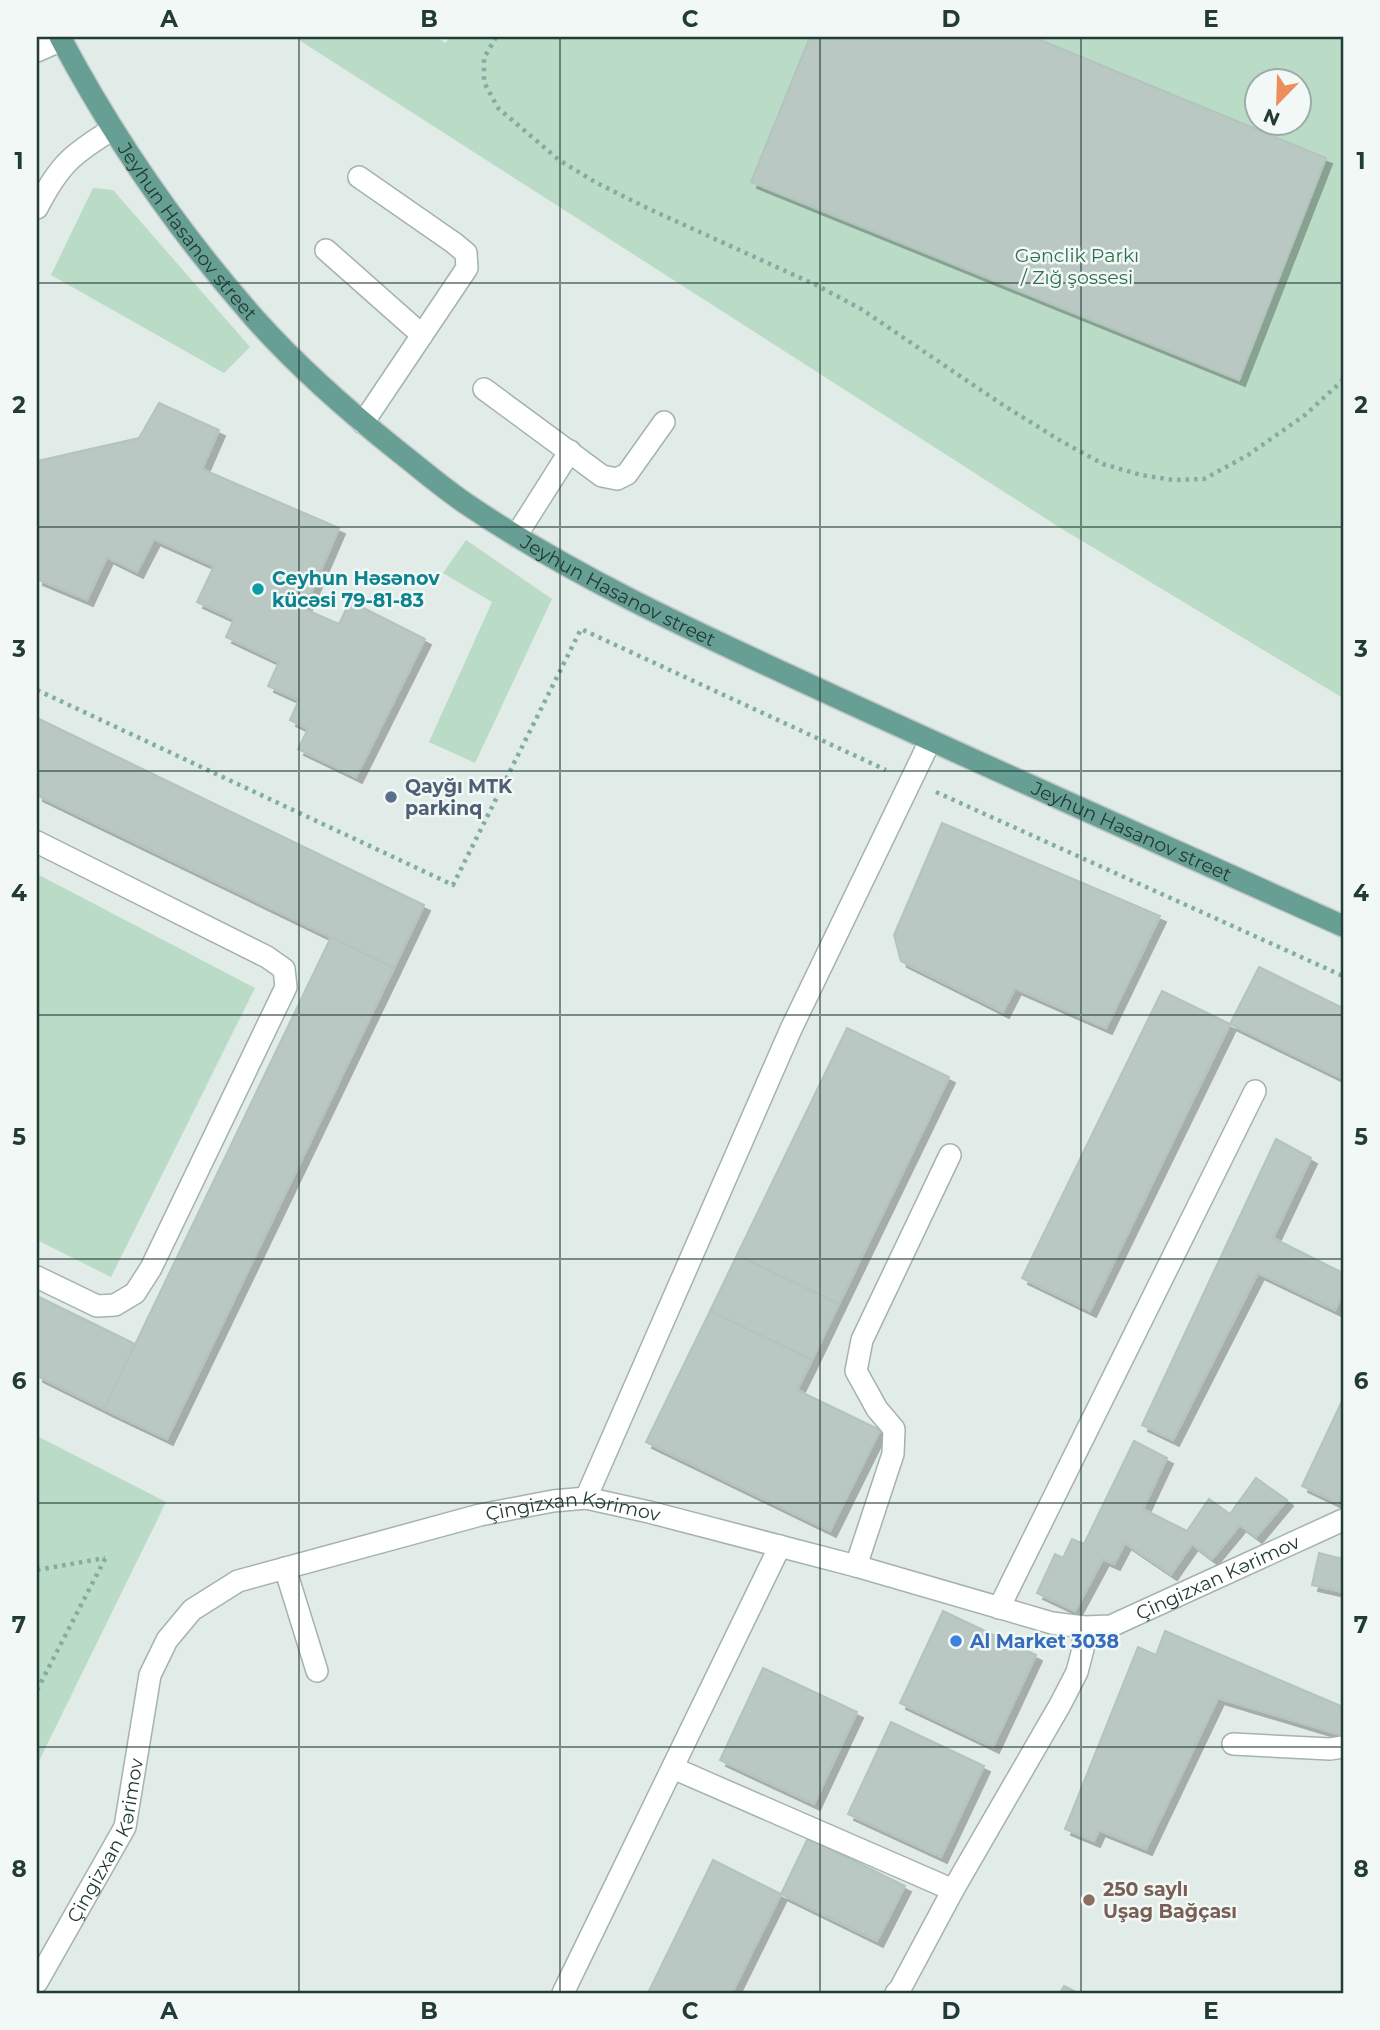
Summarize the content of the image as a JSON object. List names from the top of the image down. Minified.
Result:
{"streets":{"main road":["Jeyhun Hasanov street"],"street":["Çingizxan Kərimov"]},"parks":["Gənclik Parkı / Zığ şossesi"],"places":["Ceyhun Həsənov kücəsi 79-81-83","Qayğı MTK parkinq","Al Market 3038","250 saylı Uşag Bağçası"],"north":"bottom left","grid":{"columns":["A","B","C","D","E"],"rows":["1","2","3","4","5","6","7","8"]}}
